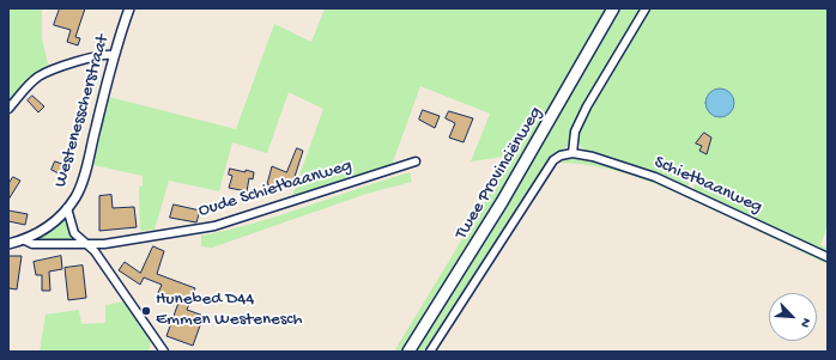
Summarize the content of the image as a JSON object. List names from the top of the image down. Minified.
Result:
{"streets":{"main road":["Twee Provinciënweg"],"street":["Westenesscherstraat","Schietbaanweg","Oude Schietbaanweg"]},"crossings":[["Westenesscherstraat","Oude Schietbaanweg"]],"places":["Hunebed D44 Emmen Westenesch"],"north":"bottom right"}
